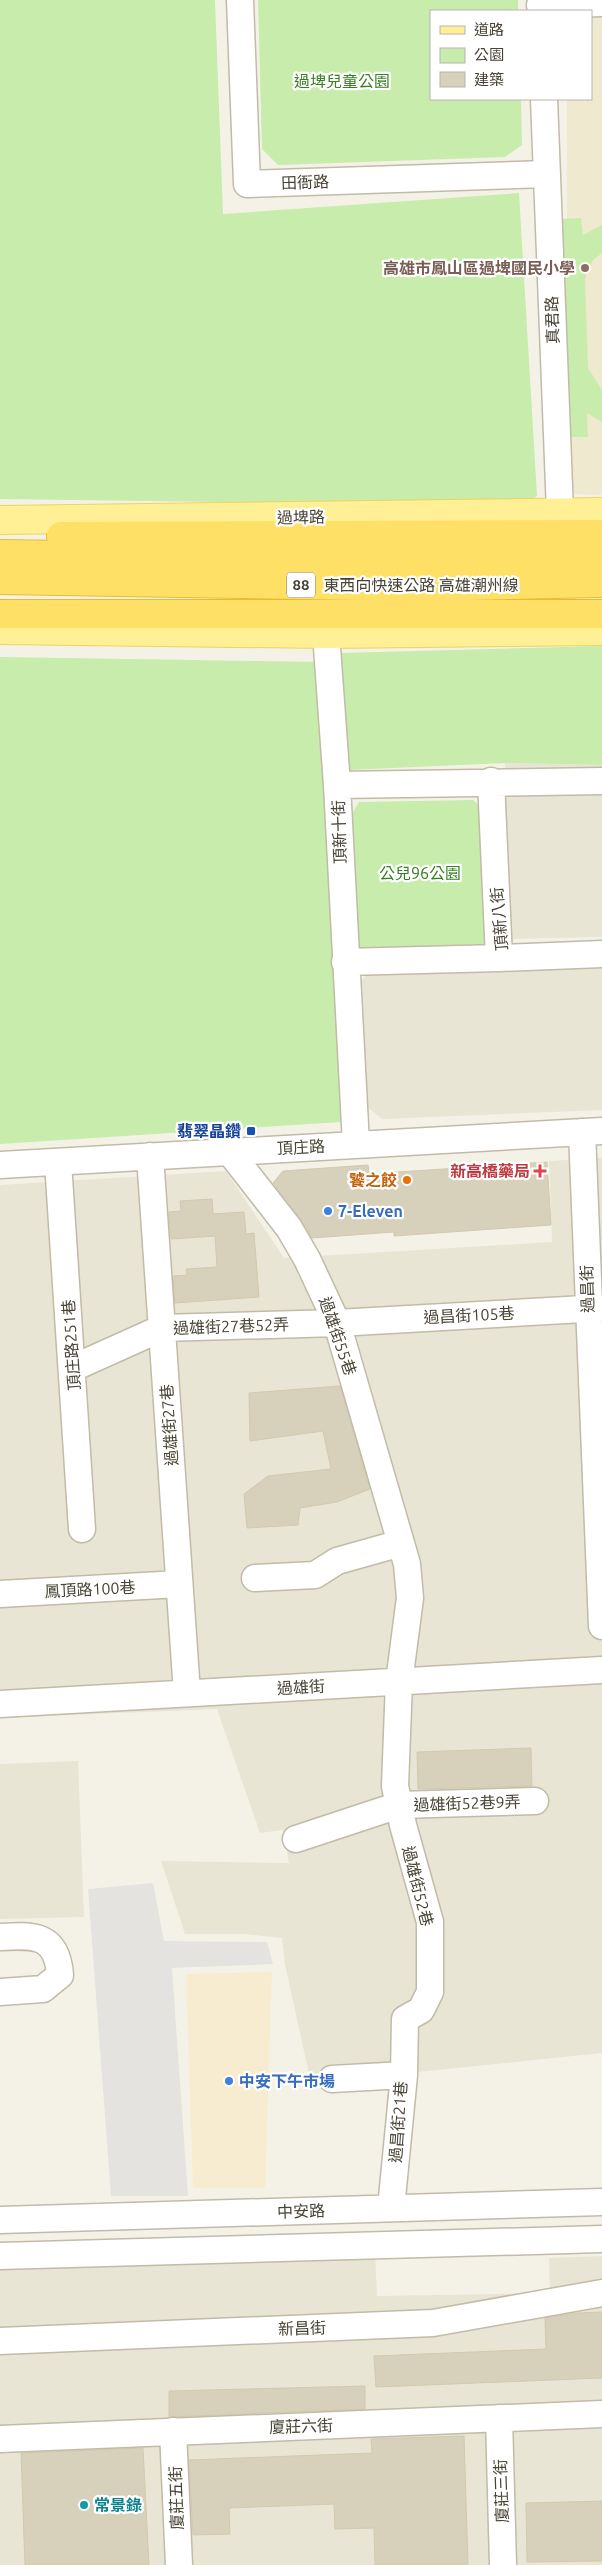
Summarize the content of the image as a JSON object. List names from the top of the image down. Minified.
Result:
{"streets":{"highway":["88","東西向快速公路 高雄潮州線"],"main road":["過埤路"],"street":["田衙路","真君路","頂新十街","頂新八街","頂庄路","過昌街","過昌街105巷","過雄街27巷52弄","過雄街55巷","頂庄路251巷","過雄街27巷","鳳頂路100巷","過雄街","過雄街52巷9弄","過雄街52巷","過昌街21巷","中安路","新昌街","廈莊六街","廈莊三街","廈莊五街"]},"crossings":[["田衙路","真君路"],["真君路","過埤路"],["頂新十街","頂新八街"],["頂新十街","頂庄路"],["頂庄路","過昌街"],["頂庄路","過雄街55巷"],["頂庄路","頂庄路251巷"],["頂庄路","過雄街27巷"],["過昌街","過昌街105巷"],["過昌街105巷","過雄街27巷52弄"],["過昌街105巷","過雄街55巷"],["過雄街27巷52弄","過雄街55巷"],["過雄街27巷52弄","頂庄路251巷"],["過雄街27巷52弄","過雄街27巷"],["過雄街55巷","過雄街"],["過雄街55巷","過雄街52巷"],["過雄街27巷","鳳頂路100巷"],["過雄街27巷","過雄街"],["過雄街","過雄街52巷"],["過雄街52巷9弄","過雄街52巷"],["過雄街52巷","過昌街21巷"],["過昌街21巷","中安路"],["廈莊六街","廈莊三街"],["廈莊六街","廈莊五街"]],"parks":["過埤兒童公園","公兒96公園"],"places":{"other":["高雄市鳳山區過埤國民小學","饕之餃","7-Eleven","中安下午市場","常景錄"],"transit":["翡翠晶鑽"],"health":["新高橋藥局"]},"legend":["道路","公園","建築"]}
